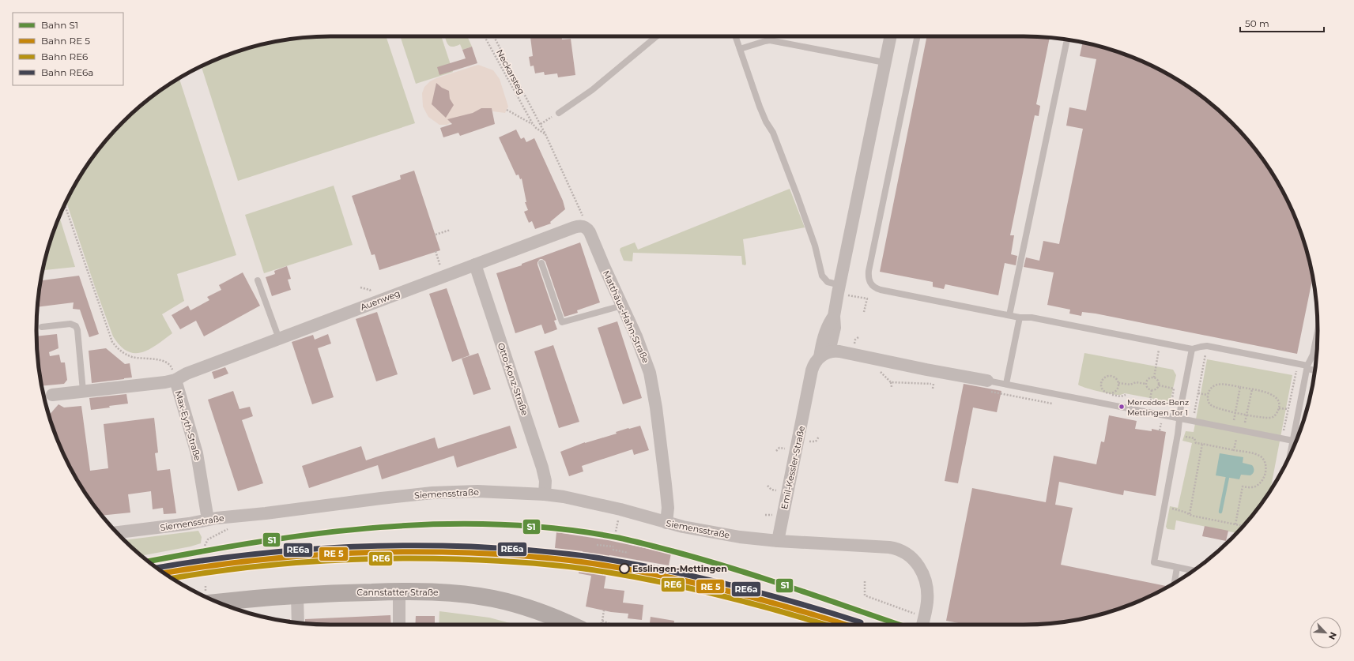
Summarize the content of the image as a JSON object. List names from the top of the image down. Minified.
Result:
{"streets":{"main road":["Cannstatter Straße"],"street":["Auenweg","Matthäus-Hahn-Straße","Otto-Konz-Straße","Max-Eyth-Straße","Emil-Kessler-Straße","Siemensstraße"],"path":["Neckarsteg"]},"crossings":[["Auenweg","Matthäus-Hahn-Straße"],["Auenweg","Otto-Konz-Straße"],["Auenweg","Max-Eyth-Straße"],["Matthäus-Hahn-Straße","Siemensstraße"],["Otto-Konz-Straße","Siemensstraße"],["Max-Eyth-Straße","Siemensstraße"],["Emil-Kessler-Straße","Siemensstraße"]],"places":["Mercedes-Benz Mettingen Tor 1","Esslingen-Mettingen"],"lines":["rail line S1","rail line RE6a","rail line RE6"],"legend":["Bahn S1","Bahn RE 5","Bahn RE6","Bahn RE6a"],"scale_bar":"50 m","north":"bottom right"}
